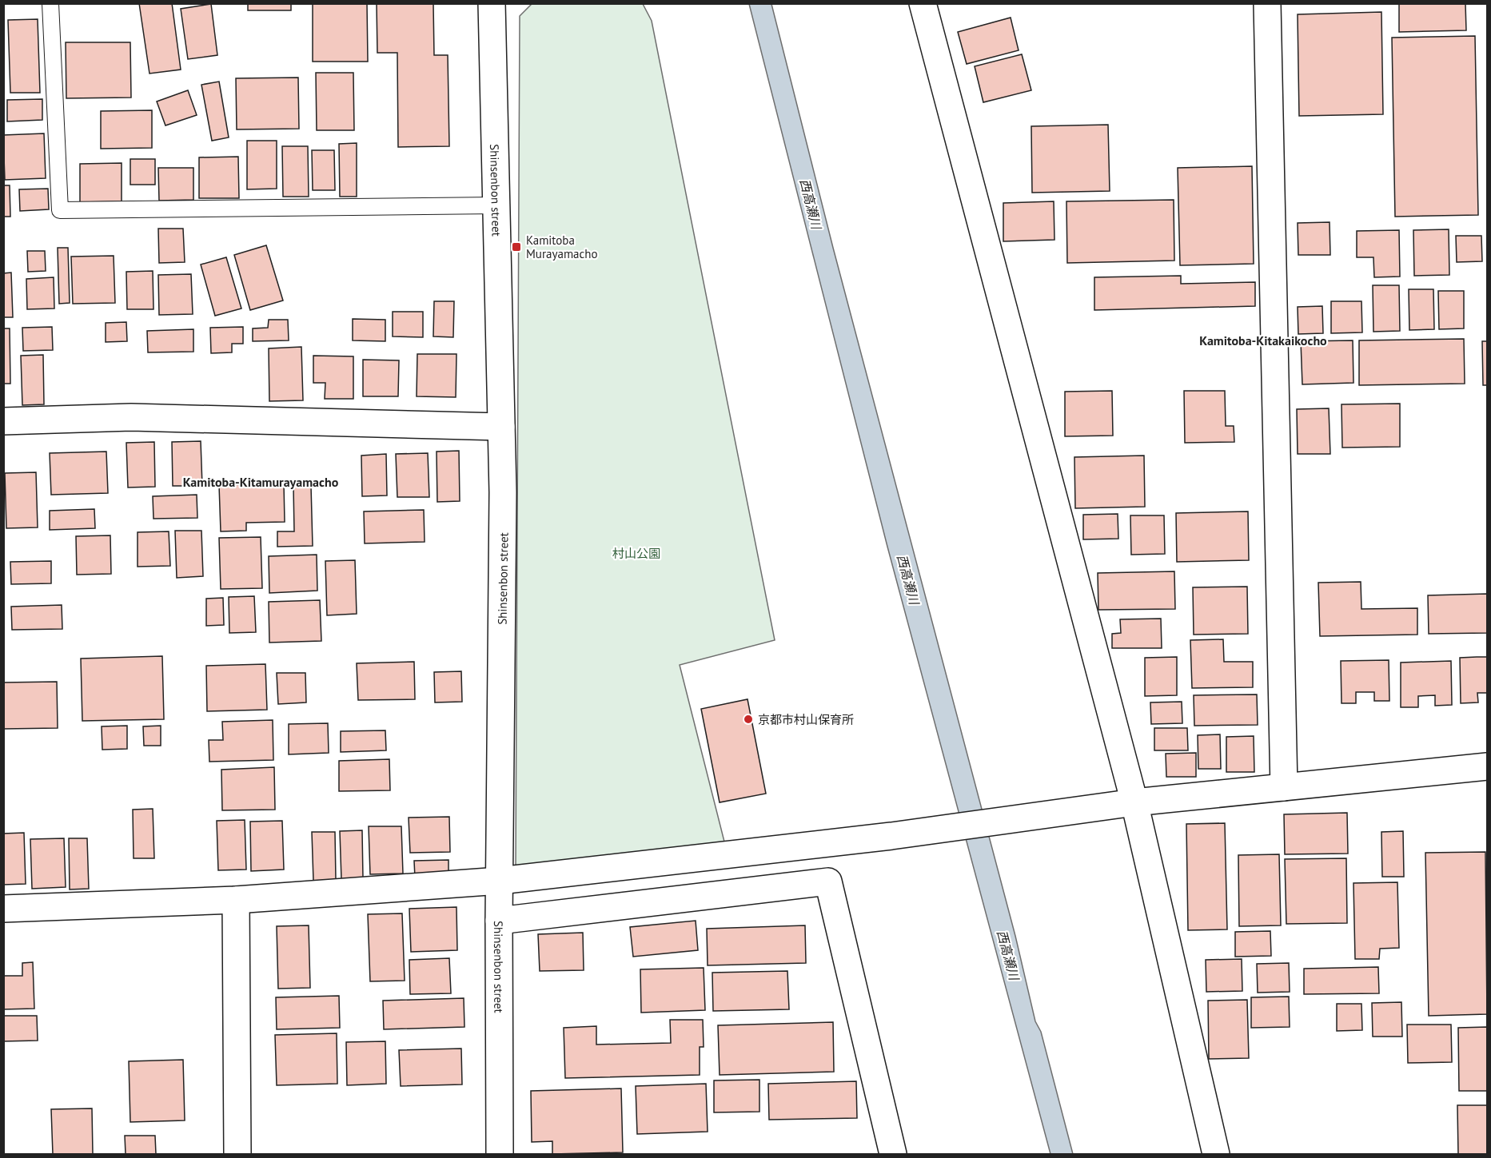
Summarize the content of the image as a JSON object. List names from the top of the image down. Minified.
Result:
{"streets":{"street":["Shinsenbon street"]},"districts":["Kamitoba-Kitakaikocho","Kamitoba-Kitamurayamacho"],"water":["西高瀬川"],"parks":["村山公園"],"places":{"transit":["Kamitoba Murayamacho"],"other":["京都市村山保育所"]}}
